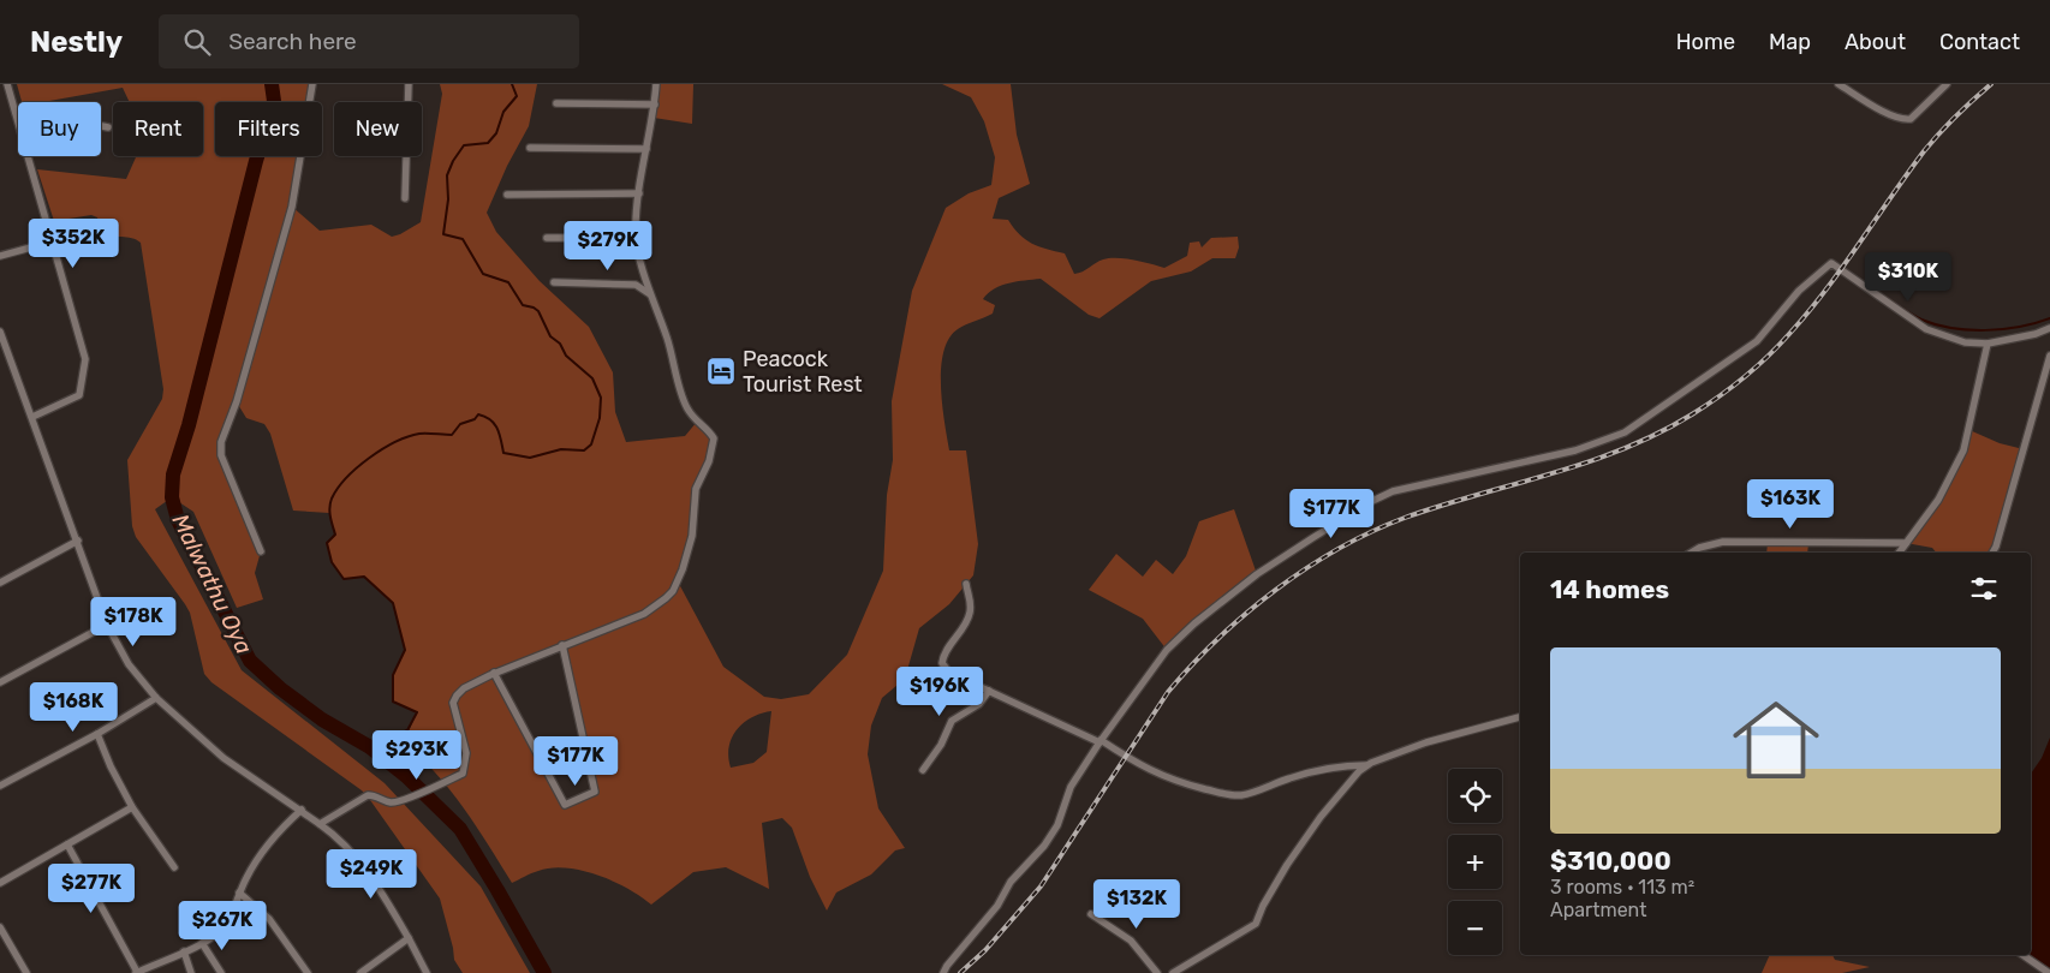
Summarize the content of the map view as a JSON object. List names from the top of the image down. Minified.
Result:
{"water":["Malwathu Oya"],"places":{"hotel":["Peacock Tourist Rest"]},"page":{"header":"Nestly","search":"Search here","nav":["Home","Map","About","Contact"],"chip":["Buy","Rent","Filters","New"],"price":["$352K","$279K","$310K","$163K","$177K","$178K","$196K","$168K","$293K","$177K","$249K","$277K","$132K","$267K"],"heading":"14 homes","list":[{"name":"$310,000","note":"3 rooms · 113 m² · Apartment"}],"map_buttons":["+","−"]}}
